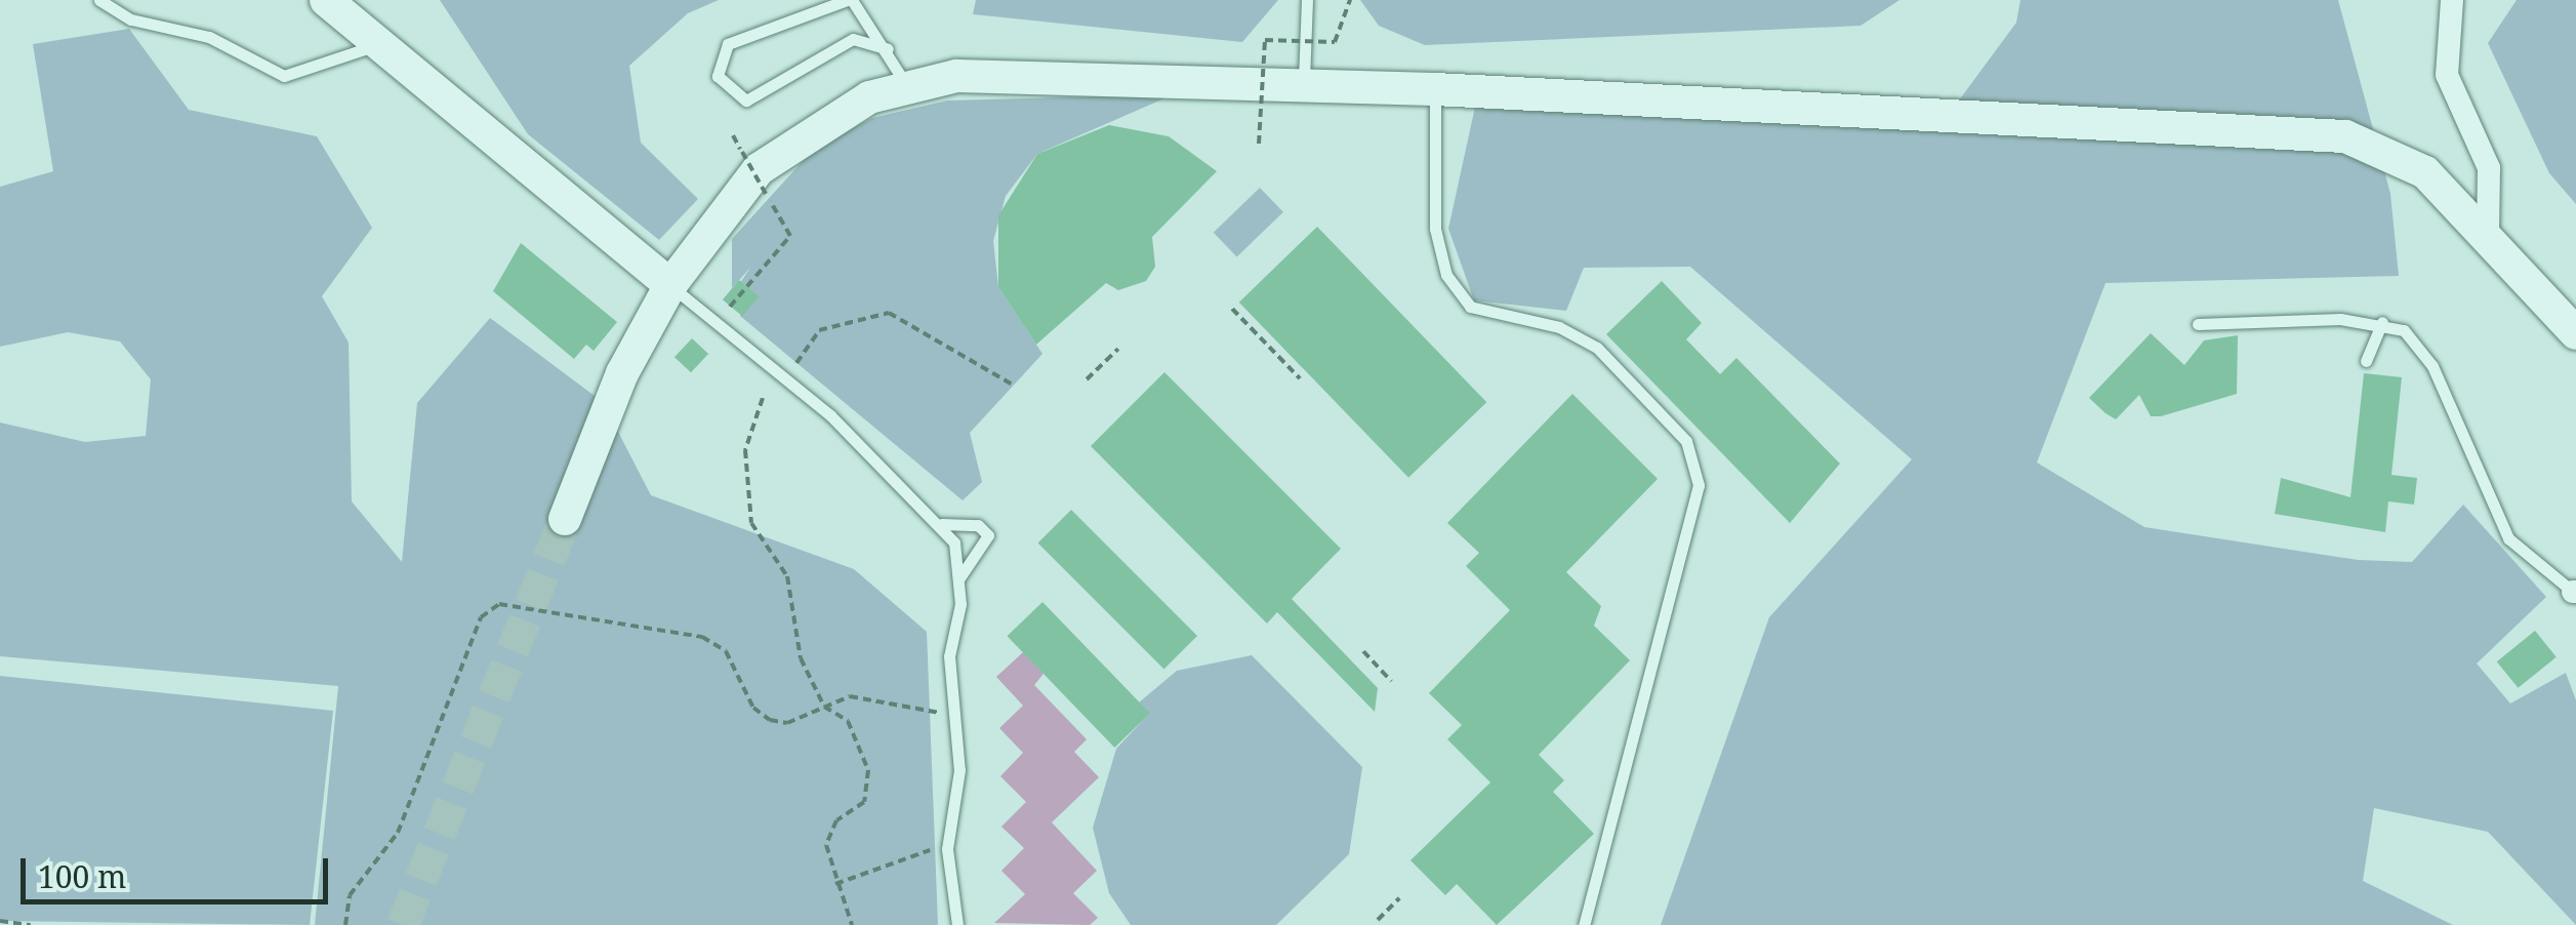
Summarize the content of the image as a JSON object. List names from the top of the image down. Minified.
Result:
{"scale_bar":"100 m"}
